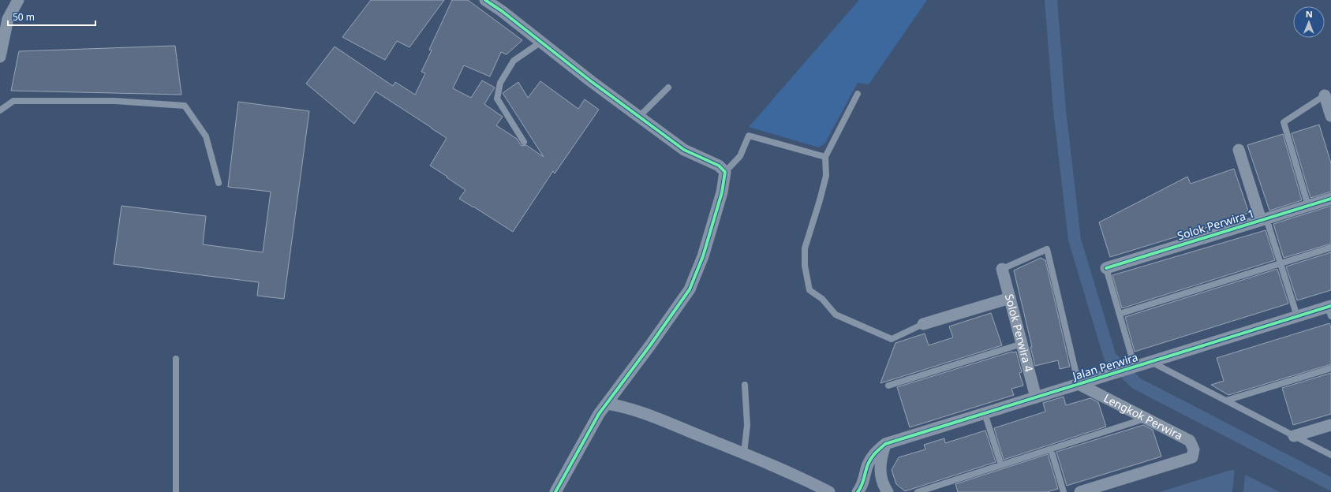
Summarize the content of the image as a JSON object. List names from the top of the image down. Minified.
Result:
{"streets":{"street":["Solok Perwira 1","Solok Perwira 4","Jalan Perwira","Lengkok Perwira"]},"crossings":[["Solok Perwira 4","Jalan Perwira"],["Jalan Perwira","Lengkok Perwira"]],"scale_bar":"50 m","north":"top"}
